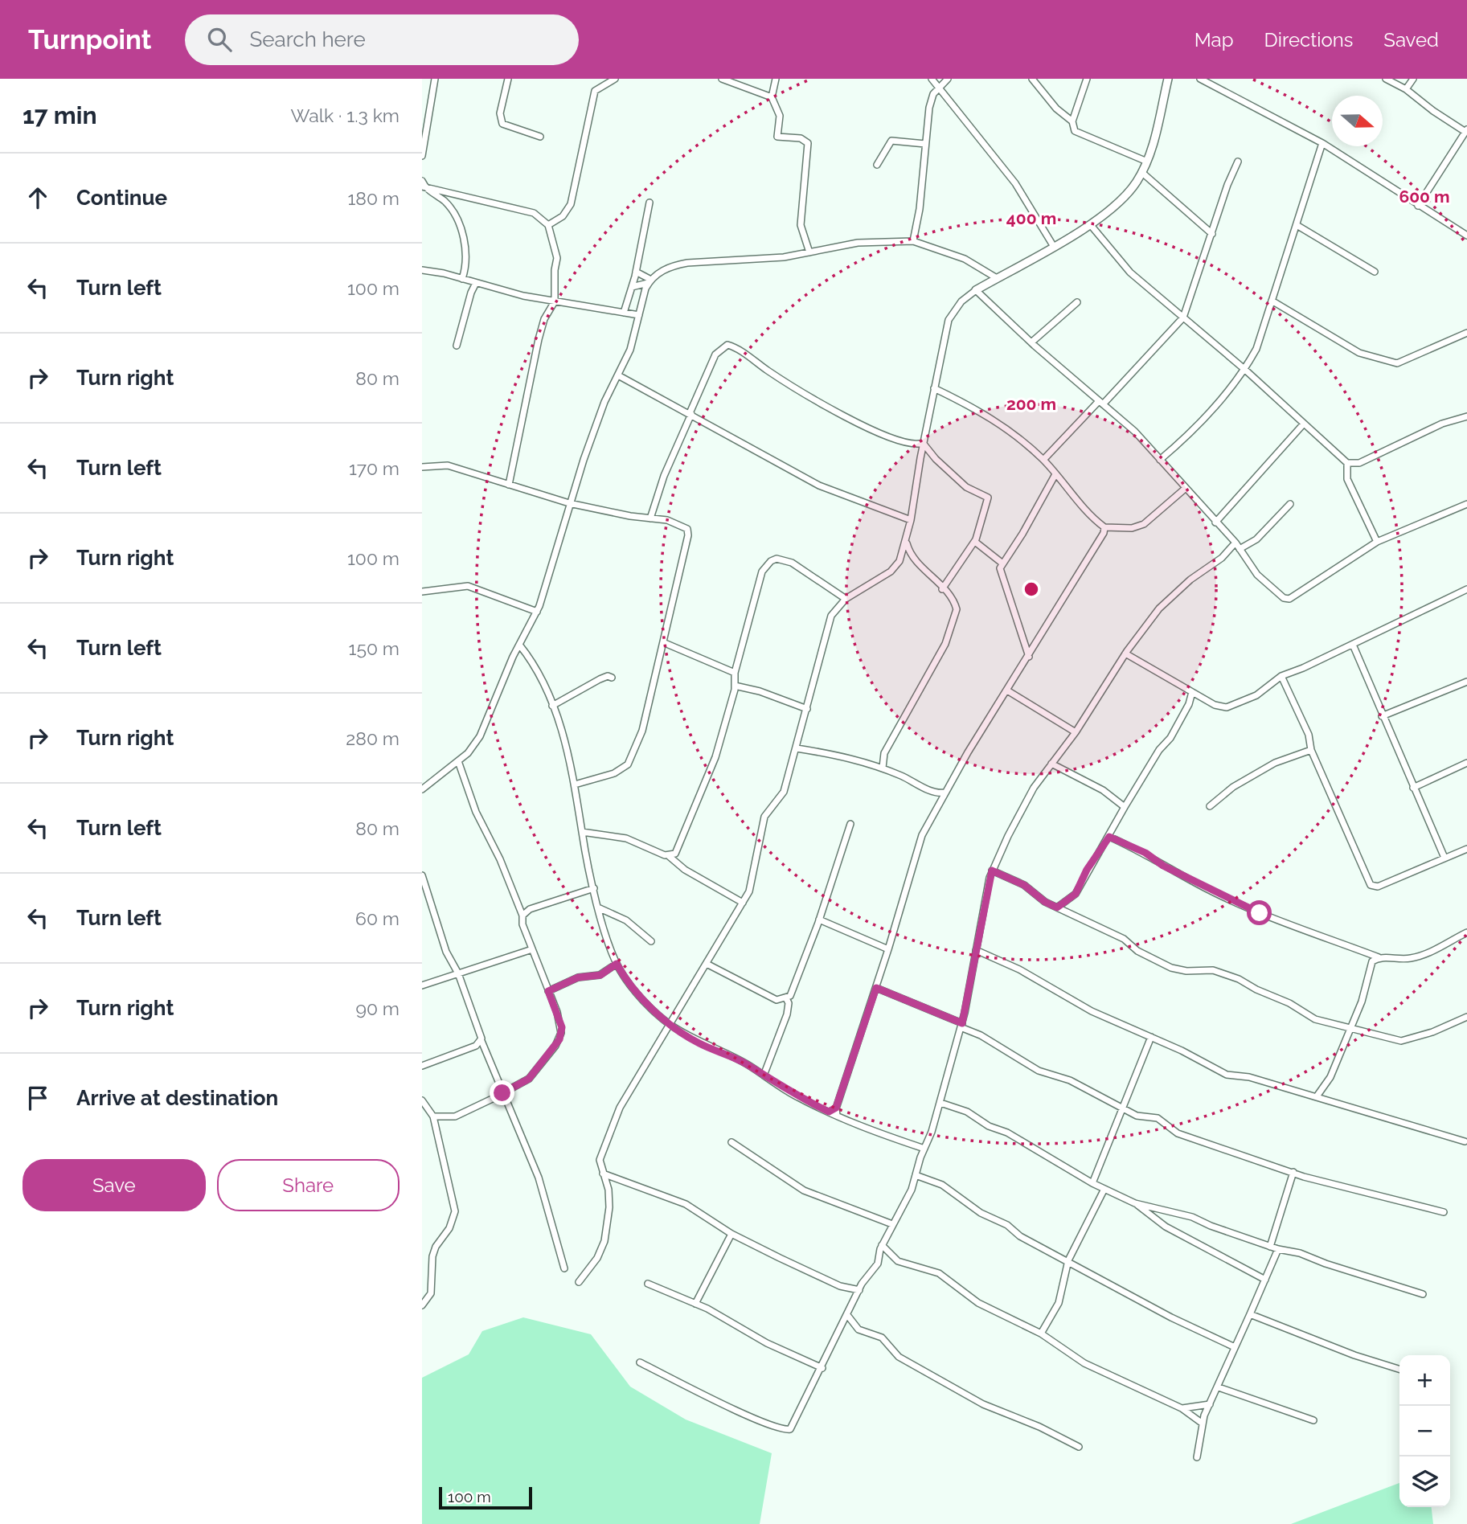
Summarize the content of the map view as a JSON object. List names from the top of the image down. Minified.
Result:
{"scale_bar":"100 m","north":"right","page":{"header":"Turnpoint","search":"Search here","nav":["Map","Directions","Saved"],"heading":["17 min","Walk · 1.3 km"],"list":[["Continue","180 m"],["Turn left","100 m"],["Turn right","80 m"],["Turn left","170 m"],["Turn right","100 m"],["Turn left","150 m"],["Turn right","280 m"],["Turn left","80 m"],["Turn left","60 m"],["Turn right","90 m"],"Arrive at destination"],"buttons":["Save","Share"],"map_buttons":["+","−"],"scale":"100 m"},"rings":["600 m","400 m","200 m"]}
